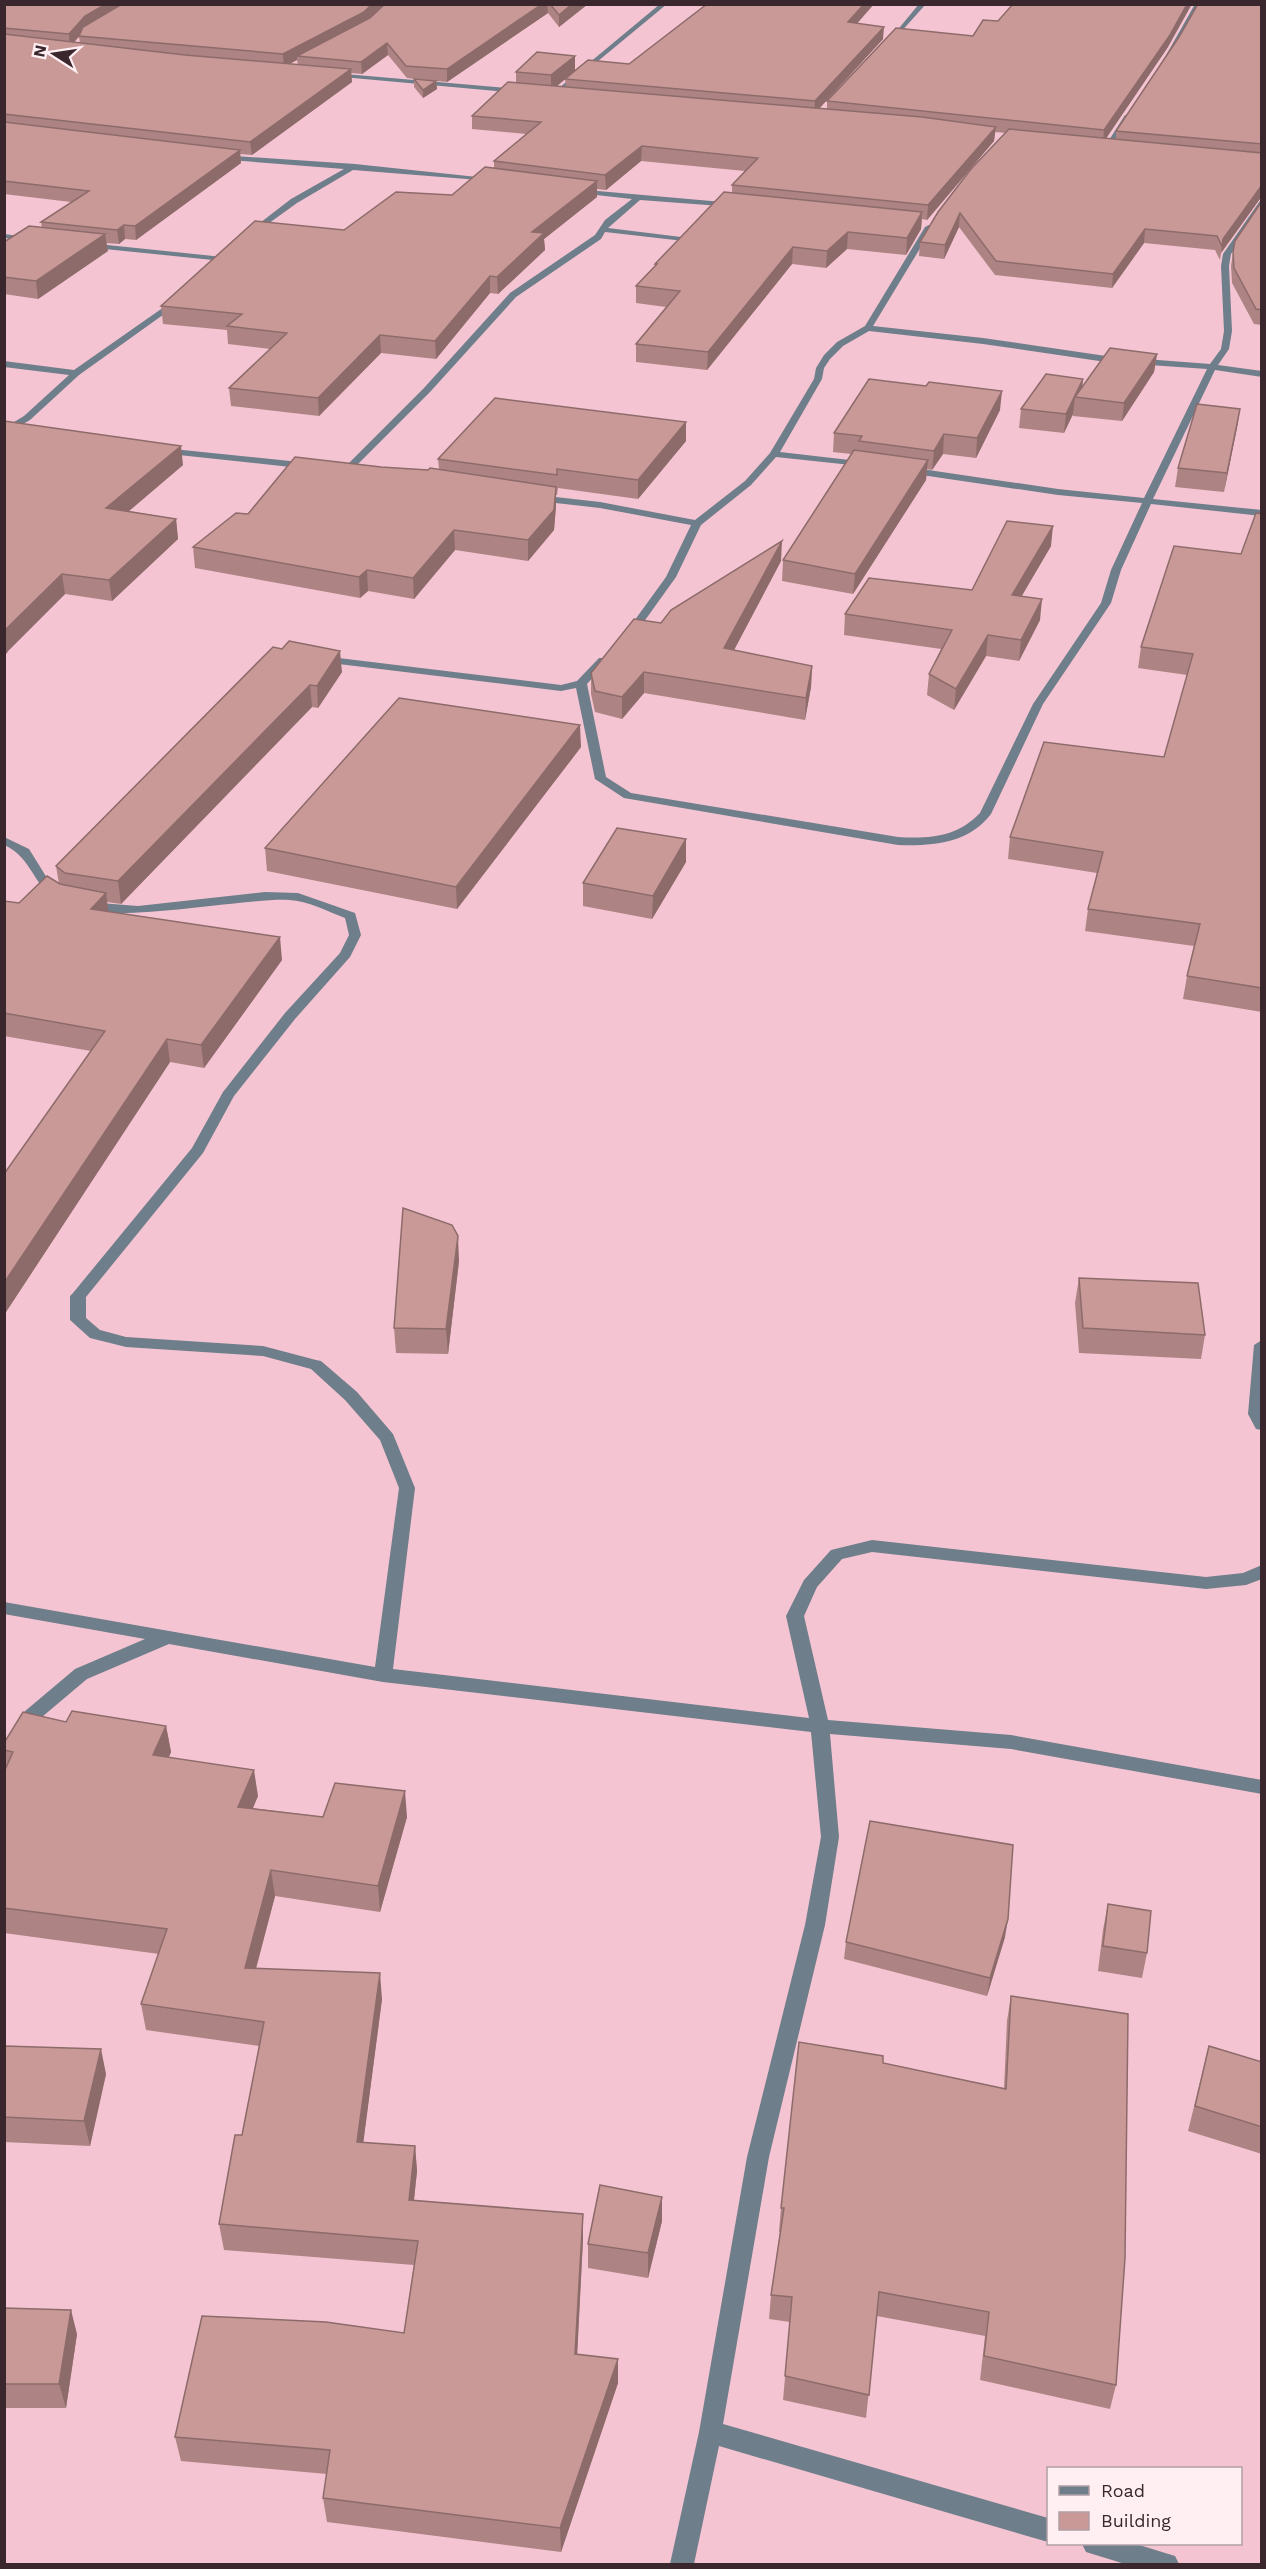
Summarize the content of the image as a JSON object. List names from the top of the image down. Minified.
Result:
{"legend":["Road","Building"],"north":"left"}
